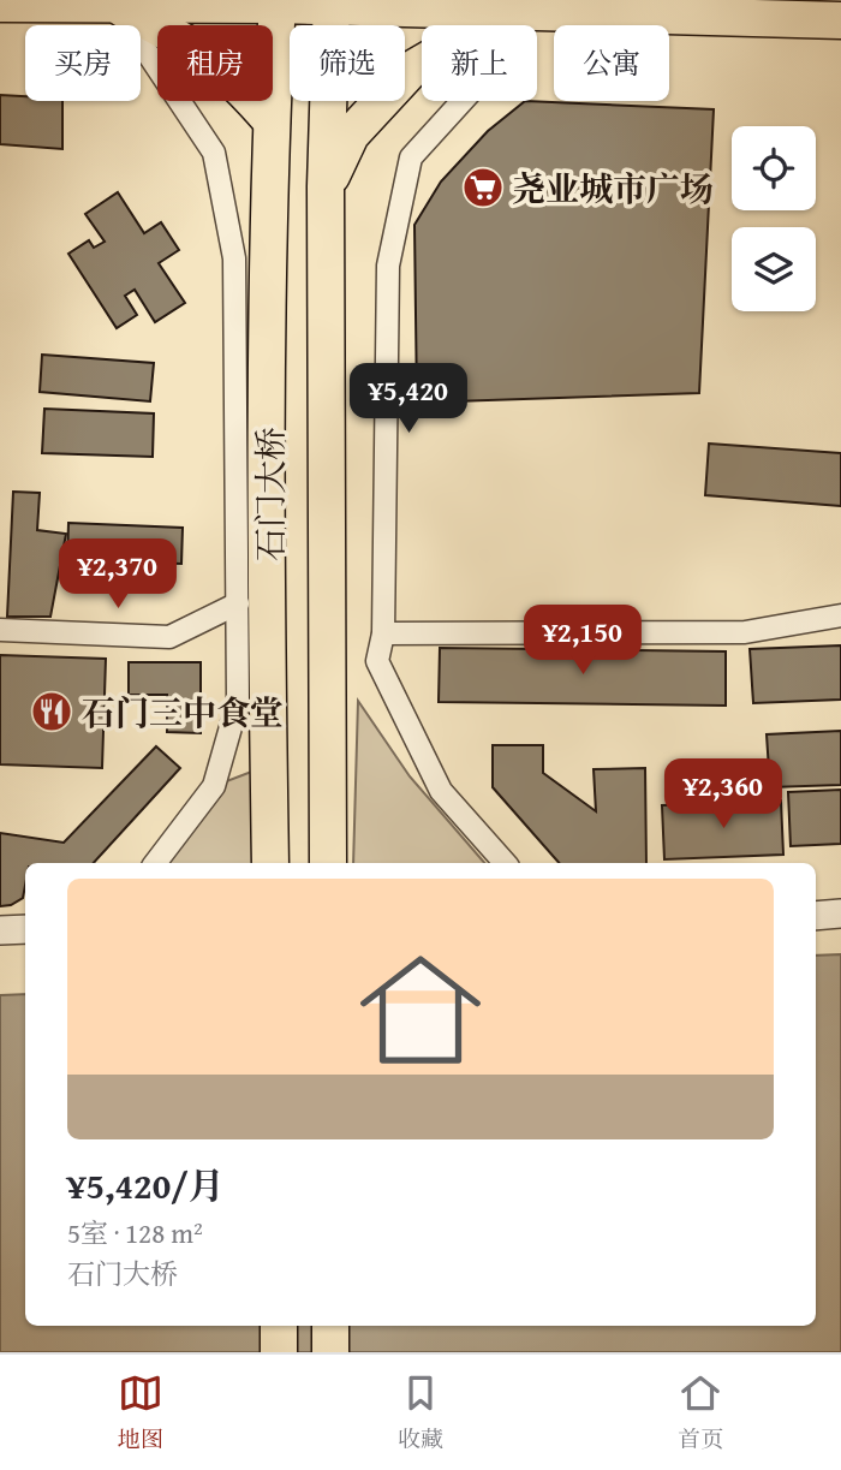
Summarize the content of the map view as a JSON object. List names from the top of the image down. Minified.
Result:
{"streets":{"main road":["石门大桥"]},"places":{"supermarket":["尧业城市广场"],"restaurant":["石门三中食堂"]},"page":{"chip":["买房","租房","筛选","新上","公寓"],"price":["¥5,420","¥2,370","¥2,150","¥2,360"],"list":[{"name":"¥5,420/月","note":"5室 · 128 m² · 石门大桥"}],"tabs":["地图","收藏","首页"]}}
